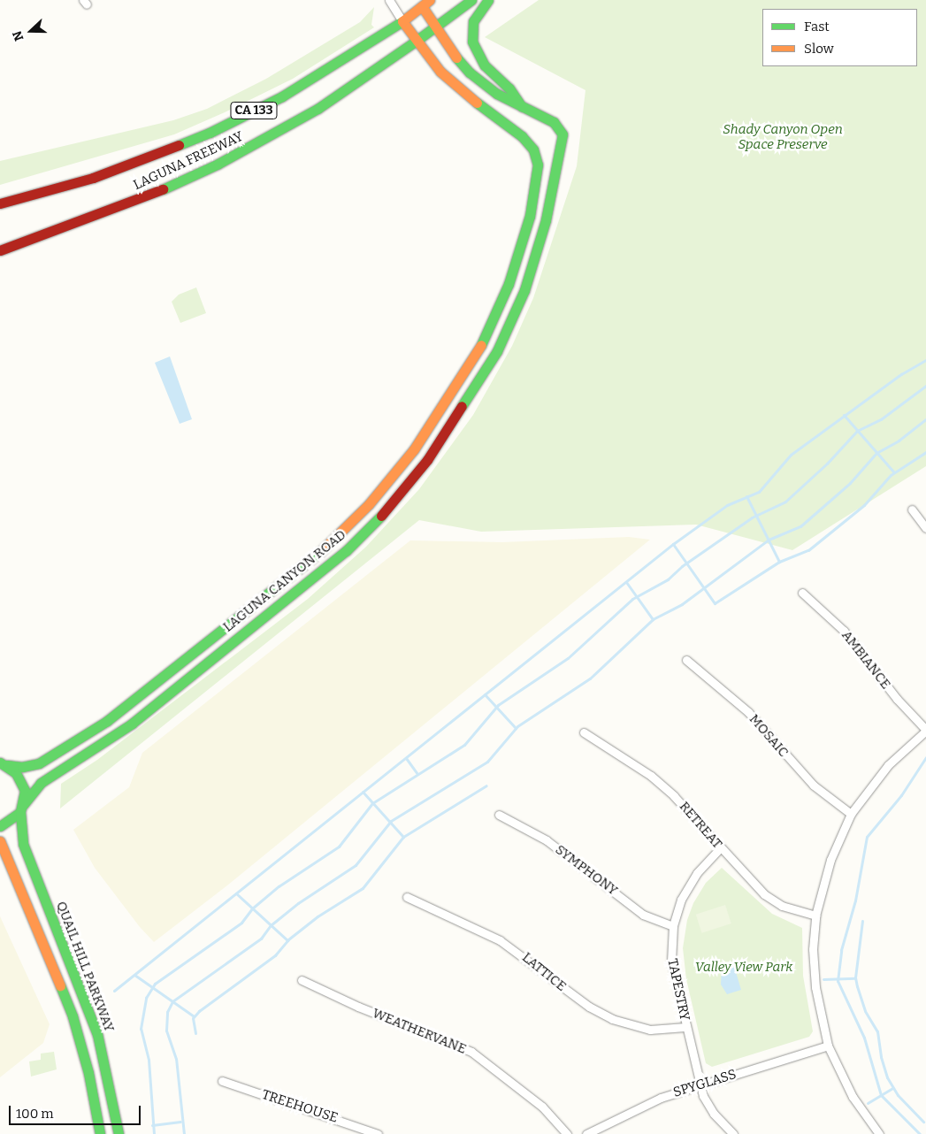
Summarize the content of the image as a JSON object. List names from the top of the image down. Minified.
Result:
{"streets":{"main road":["CA 133","LAGUNA FREEWAY","LAGUNA CANYON ROAD","QUAIL HILL PARKWAY"],"street":["AMBIANCE","MOSAIC","RETREAT","SYMPHONY","LATTICE","TAPESTRY","WEATHERVANE","SPYGLASS","TREEHOUSE"]},"crossings":[["CA 133","LAGUNA FREEWAY"],["CA 133","LAGUNA CANYON ROAD"],["LAGUNA FREEWAY","LAGUNA CANYON ROAD"],["LAGUNA CANYON ROAD","QUAIL HILL PARKWAY"],["RETREAT","TAPESTRY"],["SYMPHONY","TAPESTRY"],["LATTICE","TAPESTRY"],["TAPESTRY","SPYGLASS"]],"parks":["Shady Canyon Open Space Preserve","Valley View Park"],"legend":["Fast","Slow"],"scale_bar":"100 m","north":"left"}
